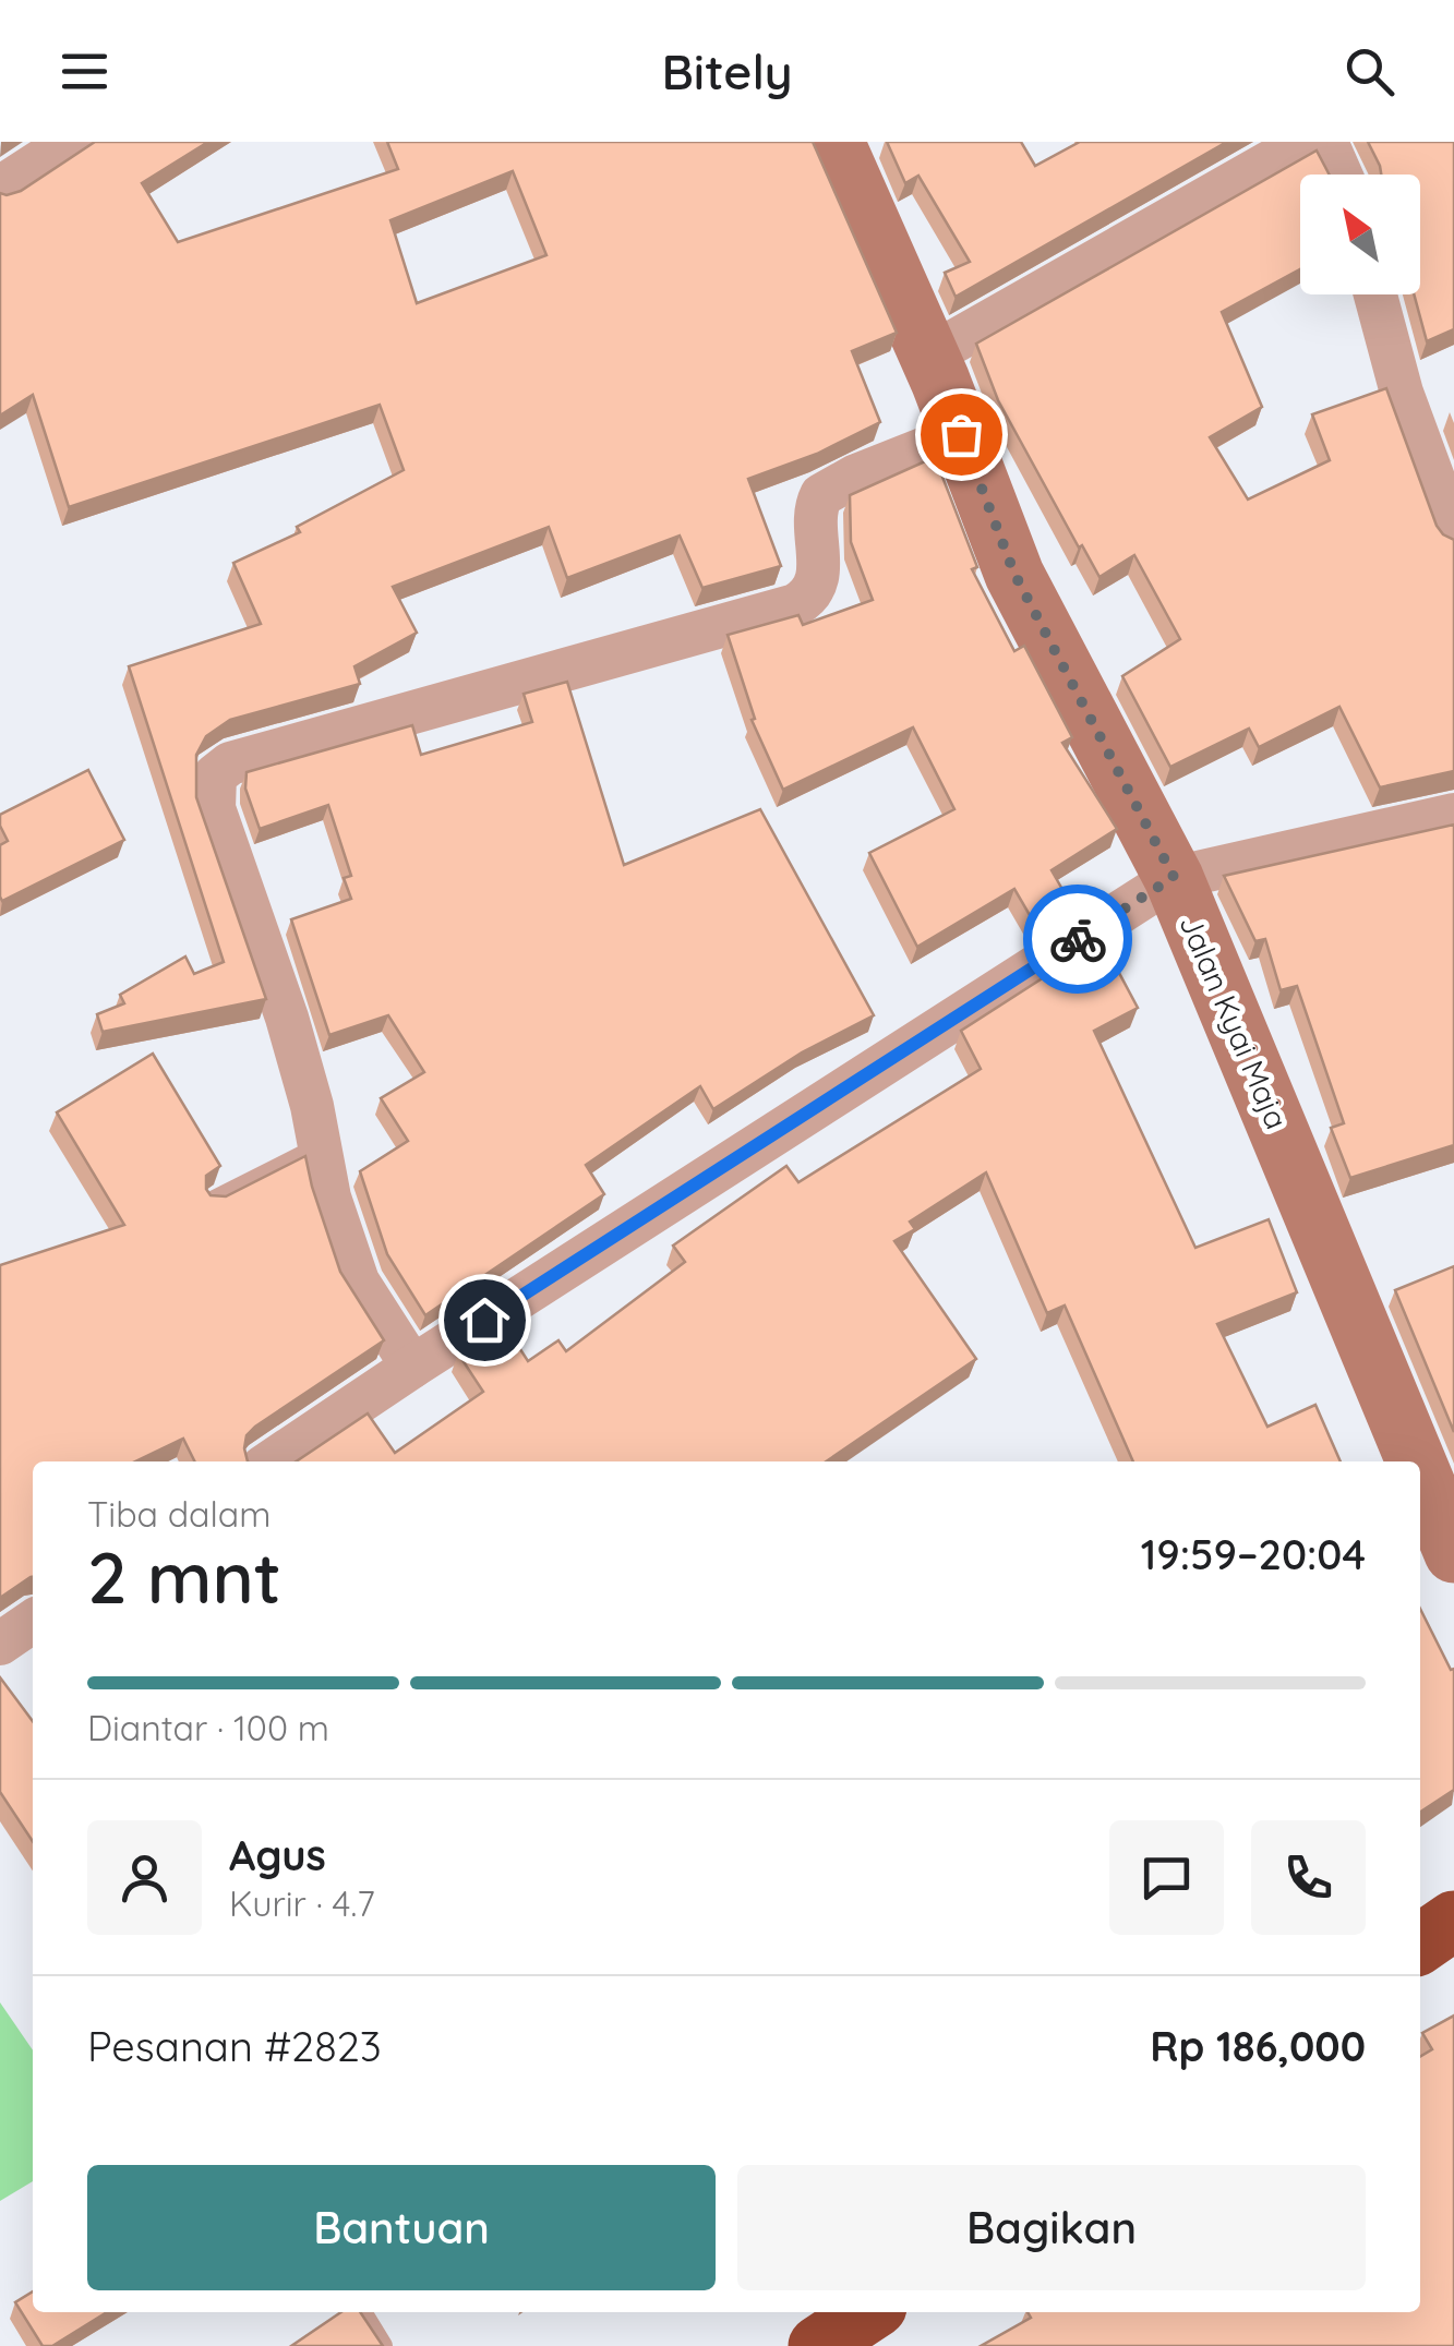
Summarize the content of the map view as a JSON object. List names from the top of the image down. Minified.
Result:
{"streets":{"street":["Jalan Kyai Maja"]},"north":"top left","page":{"header":"Bitely","heading":["2 mnt","Tiba dalam","19:59–20:04"],"panel":["Agus","Kurir · 4.7","Pesanan #2823","Rp 186,000"],"bar":"Diantar · 100 m","buttons":["Bantuan","Bagikan"]}}
